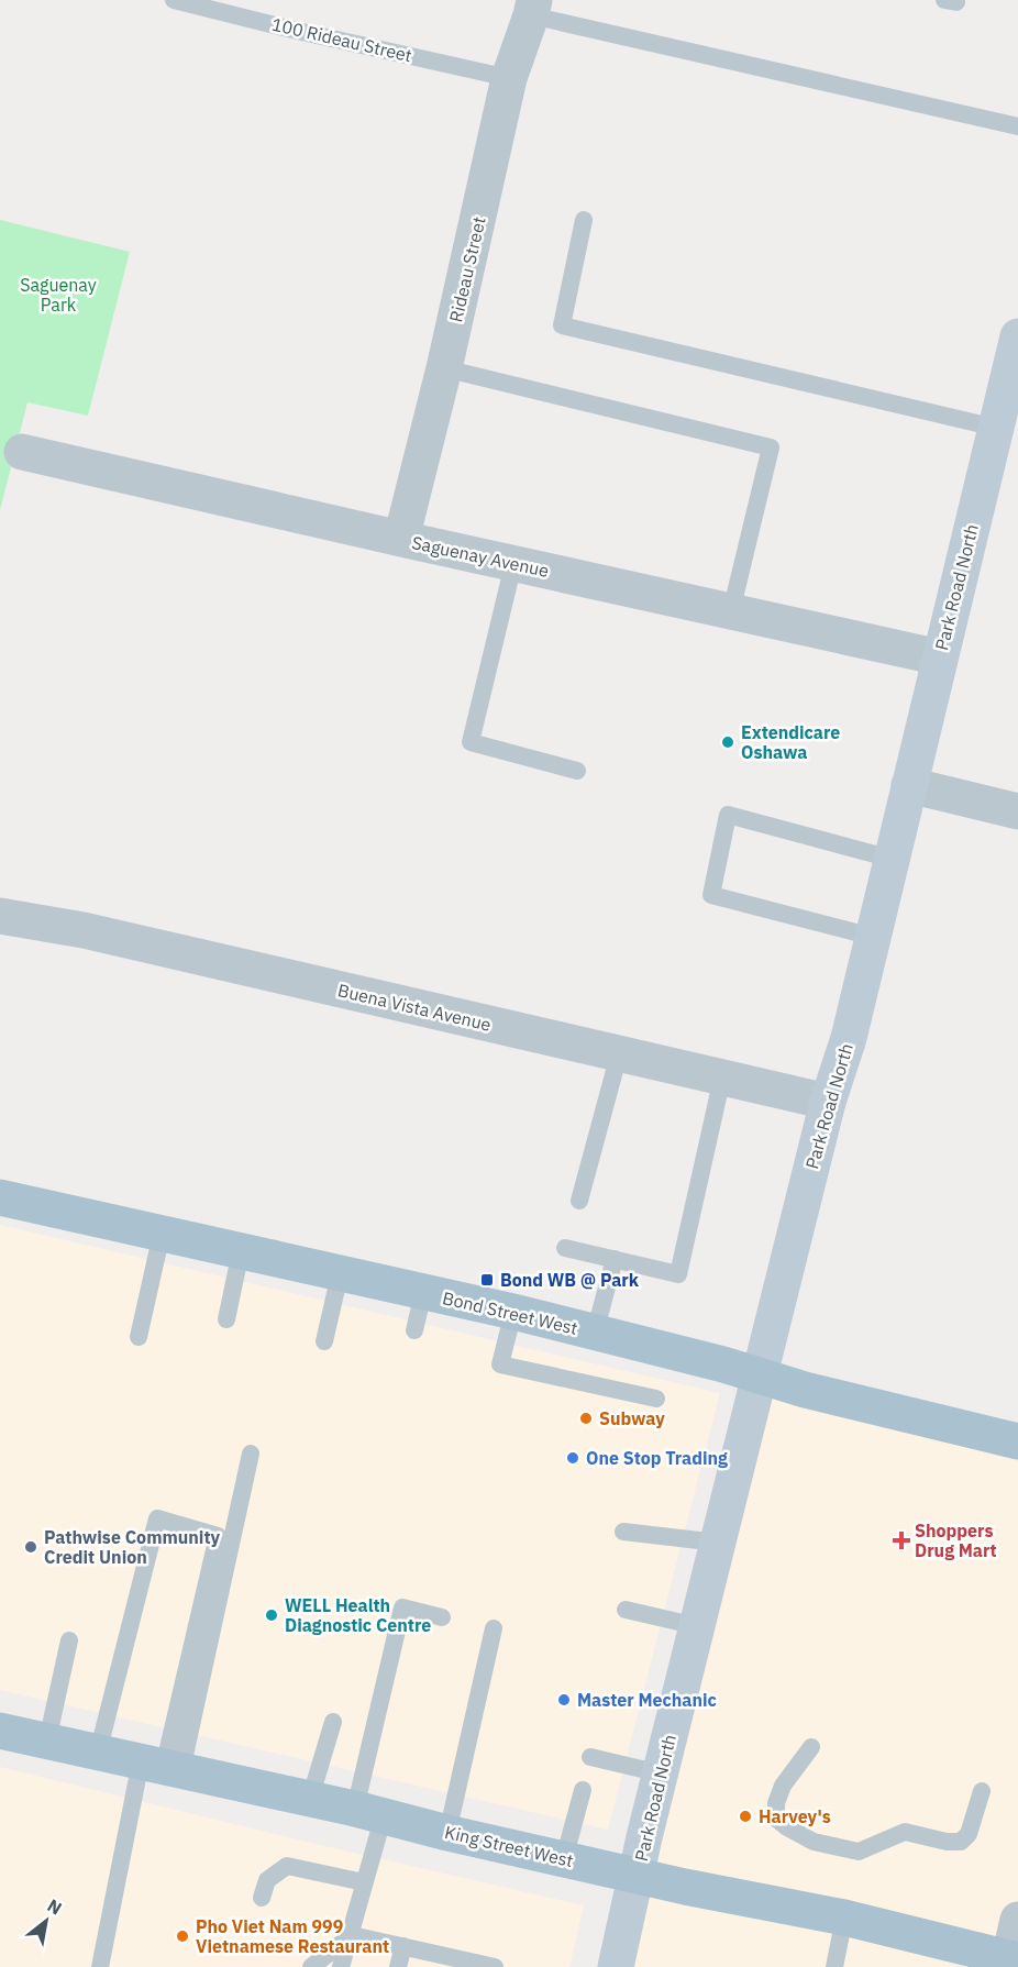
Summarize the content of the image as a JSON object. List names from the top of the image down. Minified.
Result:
{"streets":{"main road":["Park Road North","Bond Street West","King Street West"],"street":["Rideau Street","Saguenay Avenue","Buena Vista Avenue"],"lane":["100 Rideau Street"]},"crossings":[["100 Rideau Street","Rideau Street"],["Rideau Street","Saguenay Avenue"],["Saguenay Avenue","Park Road North"],["Park Road North","Buena Vista Avenue"],["Park Road North","Bond Street West"],["Park Road North","King Street West"]],"parks":["Saguenay Park"],"places":{"other":["Extendicare Oshawa","Subway","One Stop Trading","Pathwise Community Credit Union","WELL Health Diagnostic Centre","Master Mechanic","Harvey's","Pho Viet Nam 999 Vietnamese Restaurant"],"transit":["Bond WB @ Park"],"health":["Shoppers Drug Mart"]},"north":"top right"}
